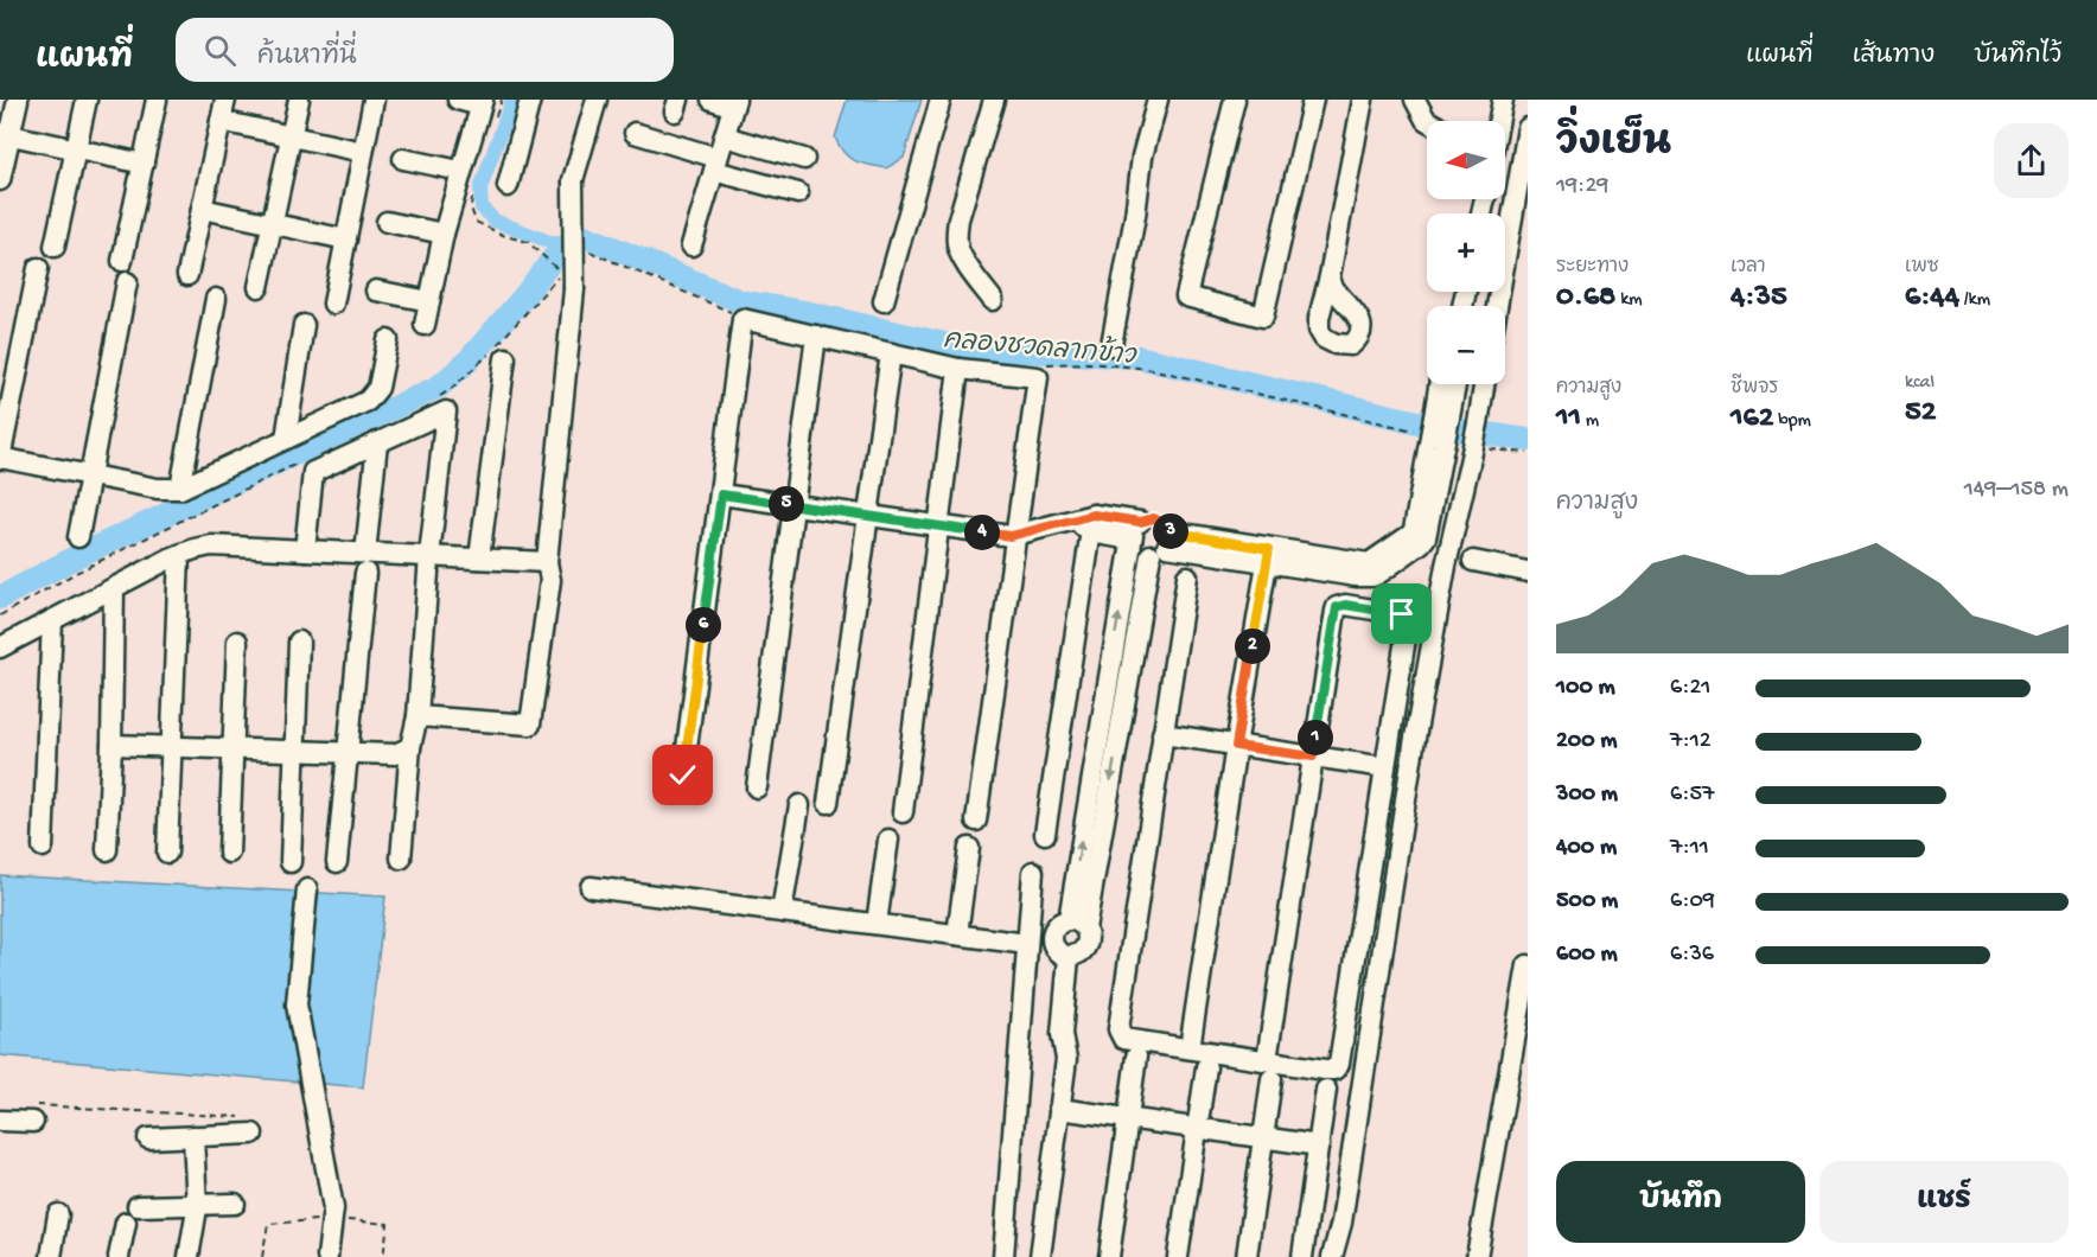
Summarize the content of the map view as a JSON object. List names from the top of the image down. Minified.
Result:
{"water":["คลองชวดลากข้าว"],"north":"left","page":{"header":"แผนที่","search":"ค้นหาที่นี่","nav":["แผนที่","เส้นทาง","บันทึกไว้"],"heading":["วิ่งเย็น","19:29"],"map_buttons":["+","−"],"stats":[["ระยะทาง","0.68 km"],["เวลา","4:35"],["เพซ","6:44 /km"],["ความสูง","11 m"],["ชีพจร","162 bpm"],["kcal","52"]],"chart":["ความสูง","149–158 m"],"pins":["5","3","4","6","2","1"],"list":[{"name":"100 m","note":"6:21"},{"name":"200 m","note":"7:12"},{"name":"300 m","note":"6:57"},{"name":"400 m","note":"7:11"},{"name":"500 m","note":"6:09"},{"name":"600 m","note":"6:36"}],"buttons":["บันทึก","แชร์"]}}
